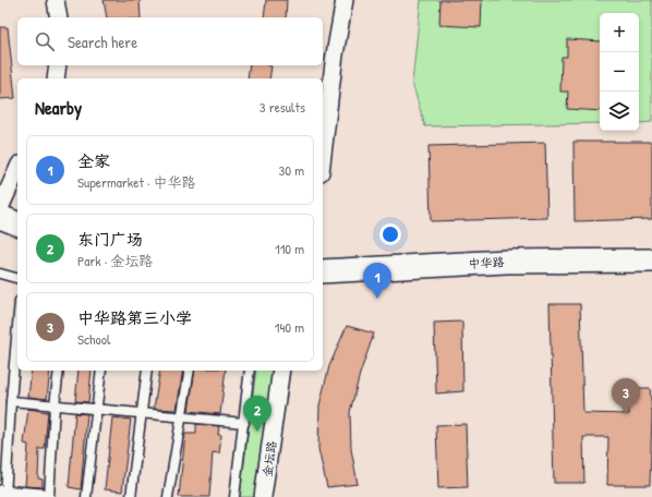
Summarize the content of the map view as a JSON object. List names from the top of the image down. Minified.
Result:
{"streets":{"street":["中华路","金坛路"]},"page":{"map_buttons":["+","−"],"search":"Search here","heading":["Nearby","3 results"],"list":[{"mark":"1","name":"全家","note":"Supermarket · 中华路","value":"30 m"},{"mark":"2","name":"东门广场","note":"Park · 金坛路","value":"110 m"},{"mark":"3","name":"中华路第三小学","note":"School","value":"140 m"}],"pins":["1","3","2"]}}
